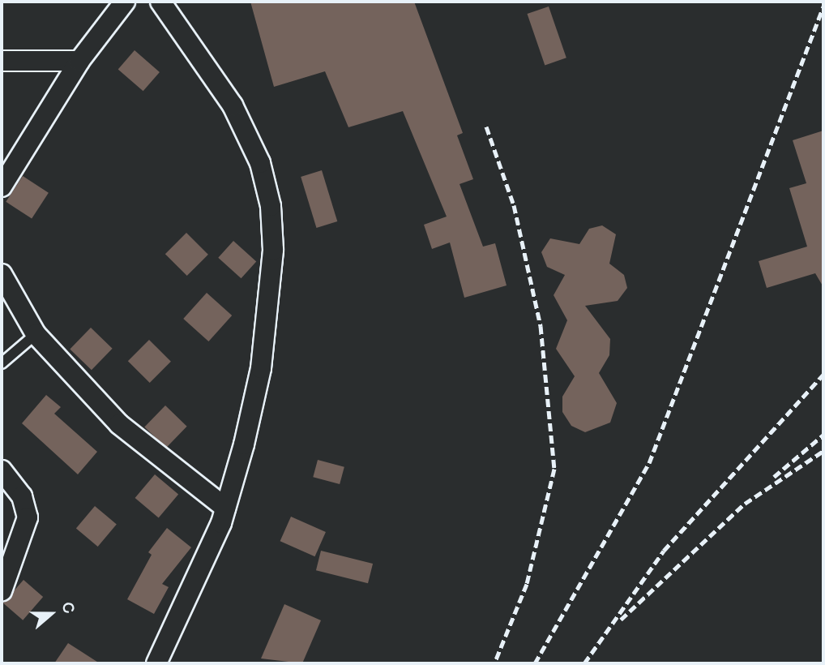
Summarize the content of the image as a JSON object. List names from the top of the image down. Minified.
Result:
{"north":"right"}
